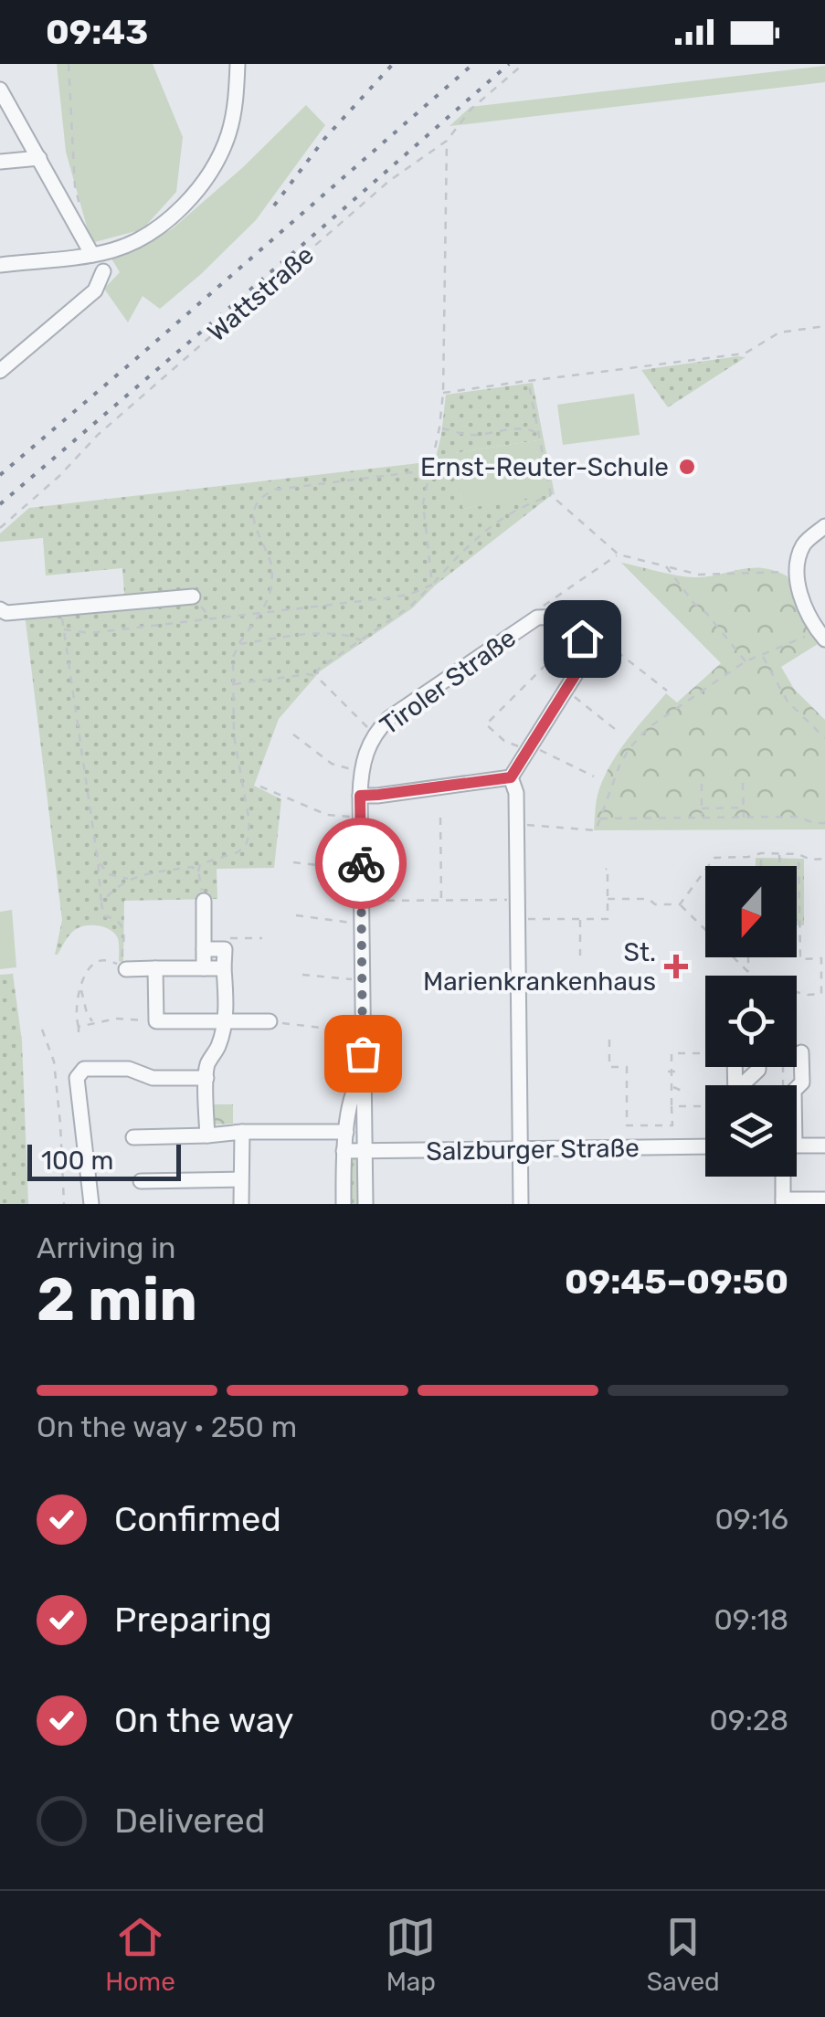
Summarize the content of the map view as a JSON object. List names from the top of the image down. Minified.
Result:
{"streets":{"street":["Tiroler Straße","Salzburger Straße"],"path":["Wattstraße"]},"crossings":[["Tiroler Straße","Salzburger Straße"]],"places":{"other":["Ernst-Reuter-Schule"],"health":["St. Marienkrankenhaus"]},"scale_bar":"100 m","north":"bottom","page":{"status":"09:43","scale":"100 m","heading":["2 min","Arriving in","09:45–09:50"],"bar":"On the way · 250 m","list":[["Confirmed","09:16"],["Preparing","09:18"],["On the way","09:28"],"Delivered"],"tabs":["Home","Map","Saved"]}}
